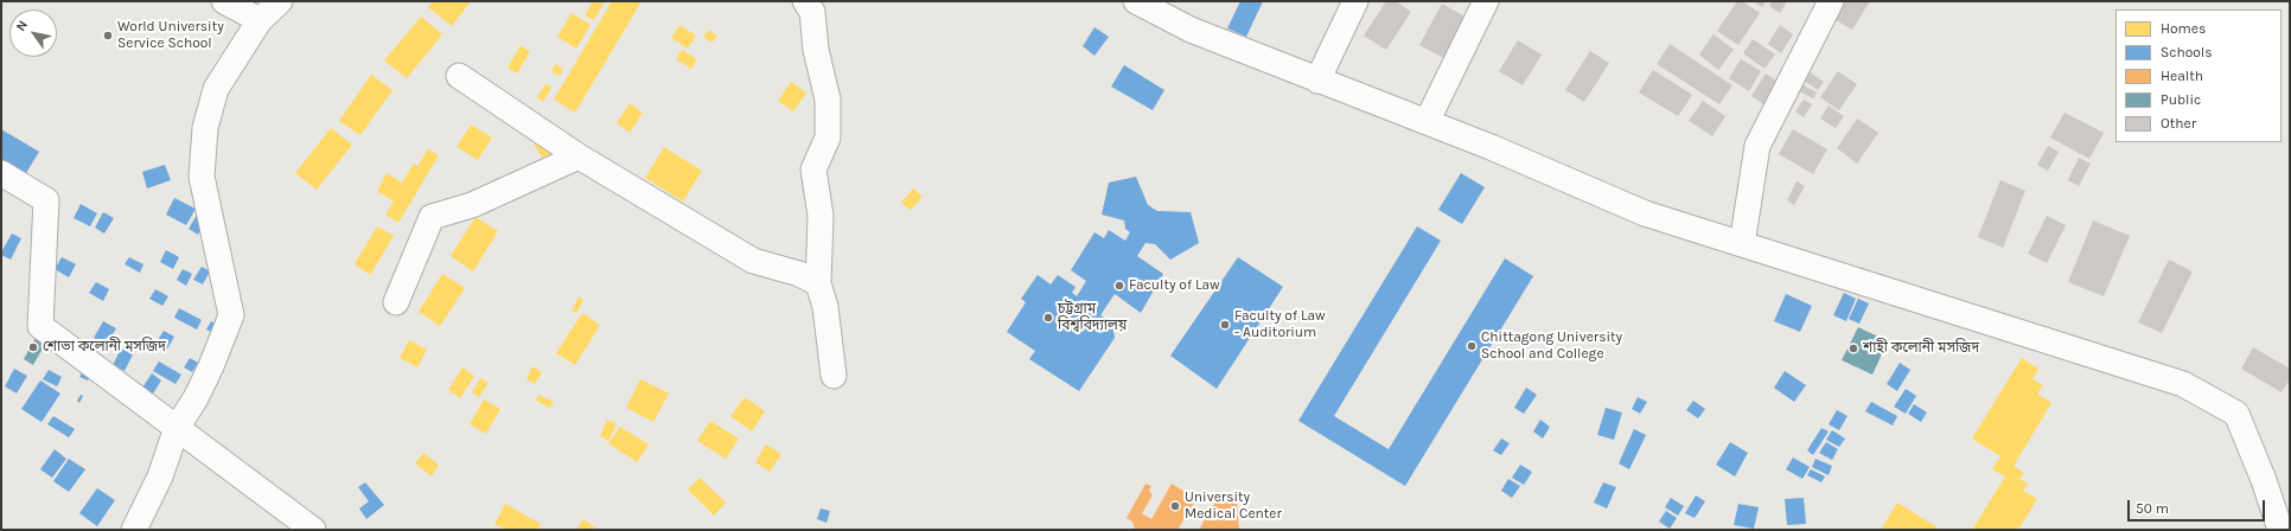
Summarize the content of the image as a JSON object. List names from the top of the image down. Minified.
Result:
{"places":["World University Service School","Faculty of Law","চট্টগ্রাম বিশ্ববিদ্যালয়","Faculty of Law - Auditorium","Chittagong University School and College","শোভা কলোনী মসজিদ","শাহী কলোনী মসজিদ","University Medical Center"],"legend":["Homes","Schools","Health","Public","Other"],"scale_bar":"50 m","north":"top left"}
